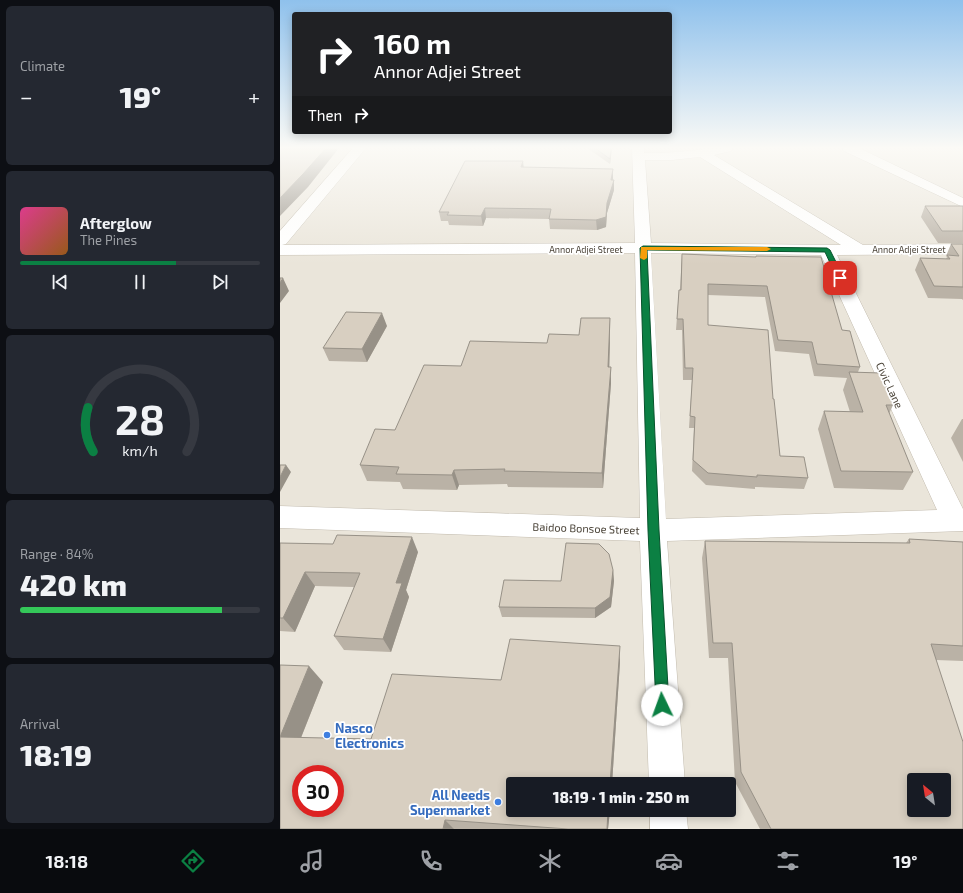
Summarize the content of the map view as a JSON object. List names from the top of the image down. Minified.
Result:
{"streets":{"street":["Annor Adjei Street","Civic Lane","Baidoo Bonsoe Street"]},"crossings":[["Annor Adjei Street","Civic Lane"],["Civic Lane","Baidoo Bonsoe Street"]],"places":["Nasco Electronics","All Needs Supermarket"],"north":"top left","page":{"tile":["Climate",["Range · 84%","420 km"],["Arrival","18:19"]],"turn":["160 m","Annor Adjei Street"],"heat":["−","19°","+"],"then":"Then","song":["Afterglow","The Pines"],"limit":"30","trip":"18:19 · 1 min · 250 m","tabs":["18:18","19°"],"gauge":["28","km/h"]}}
